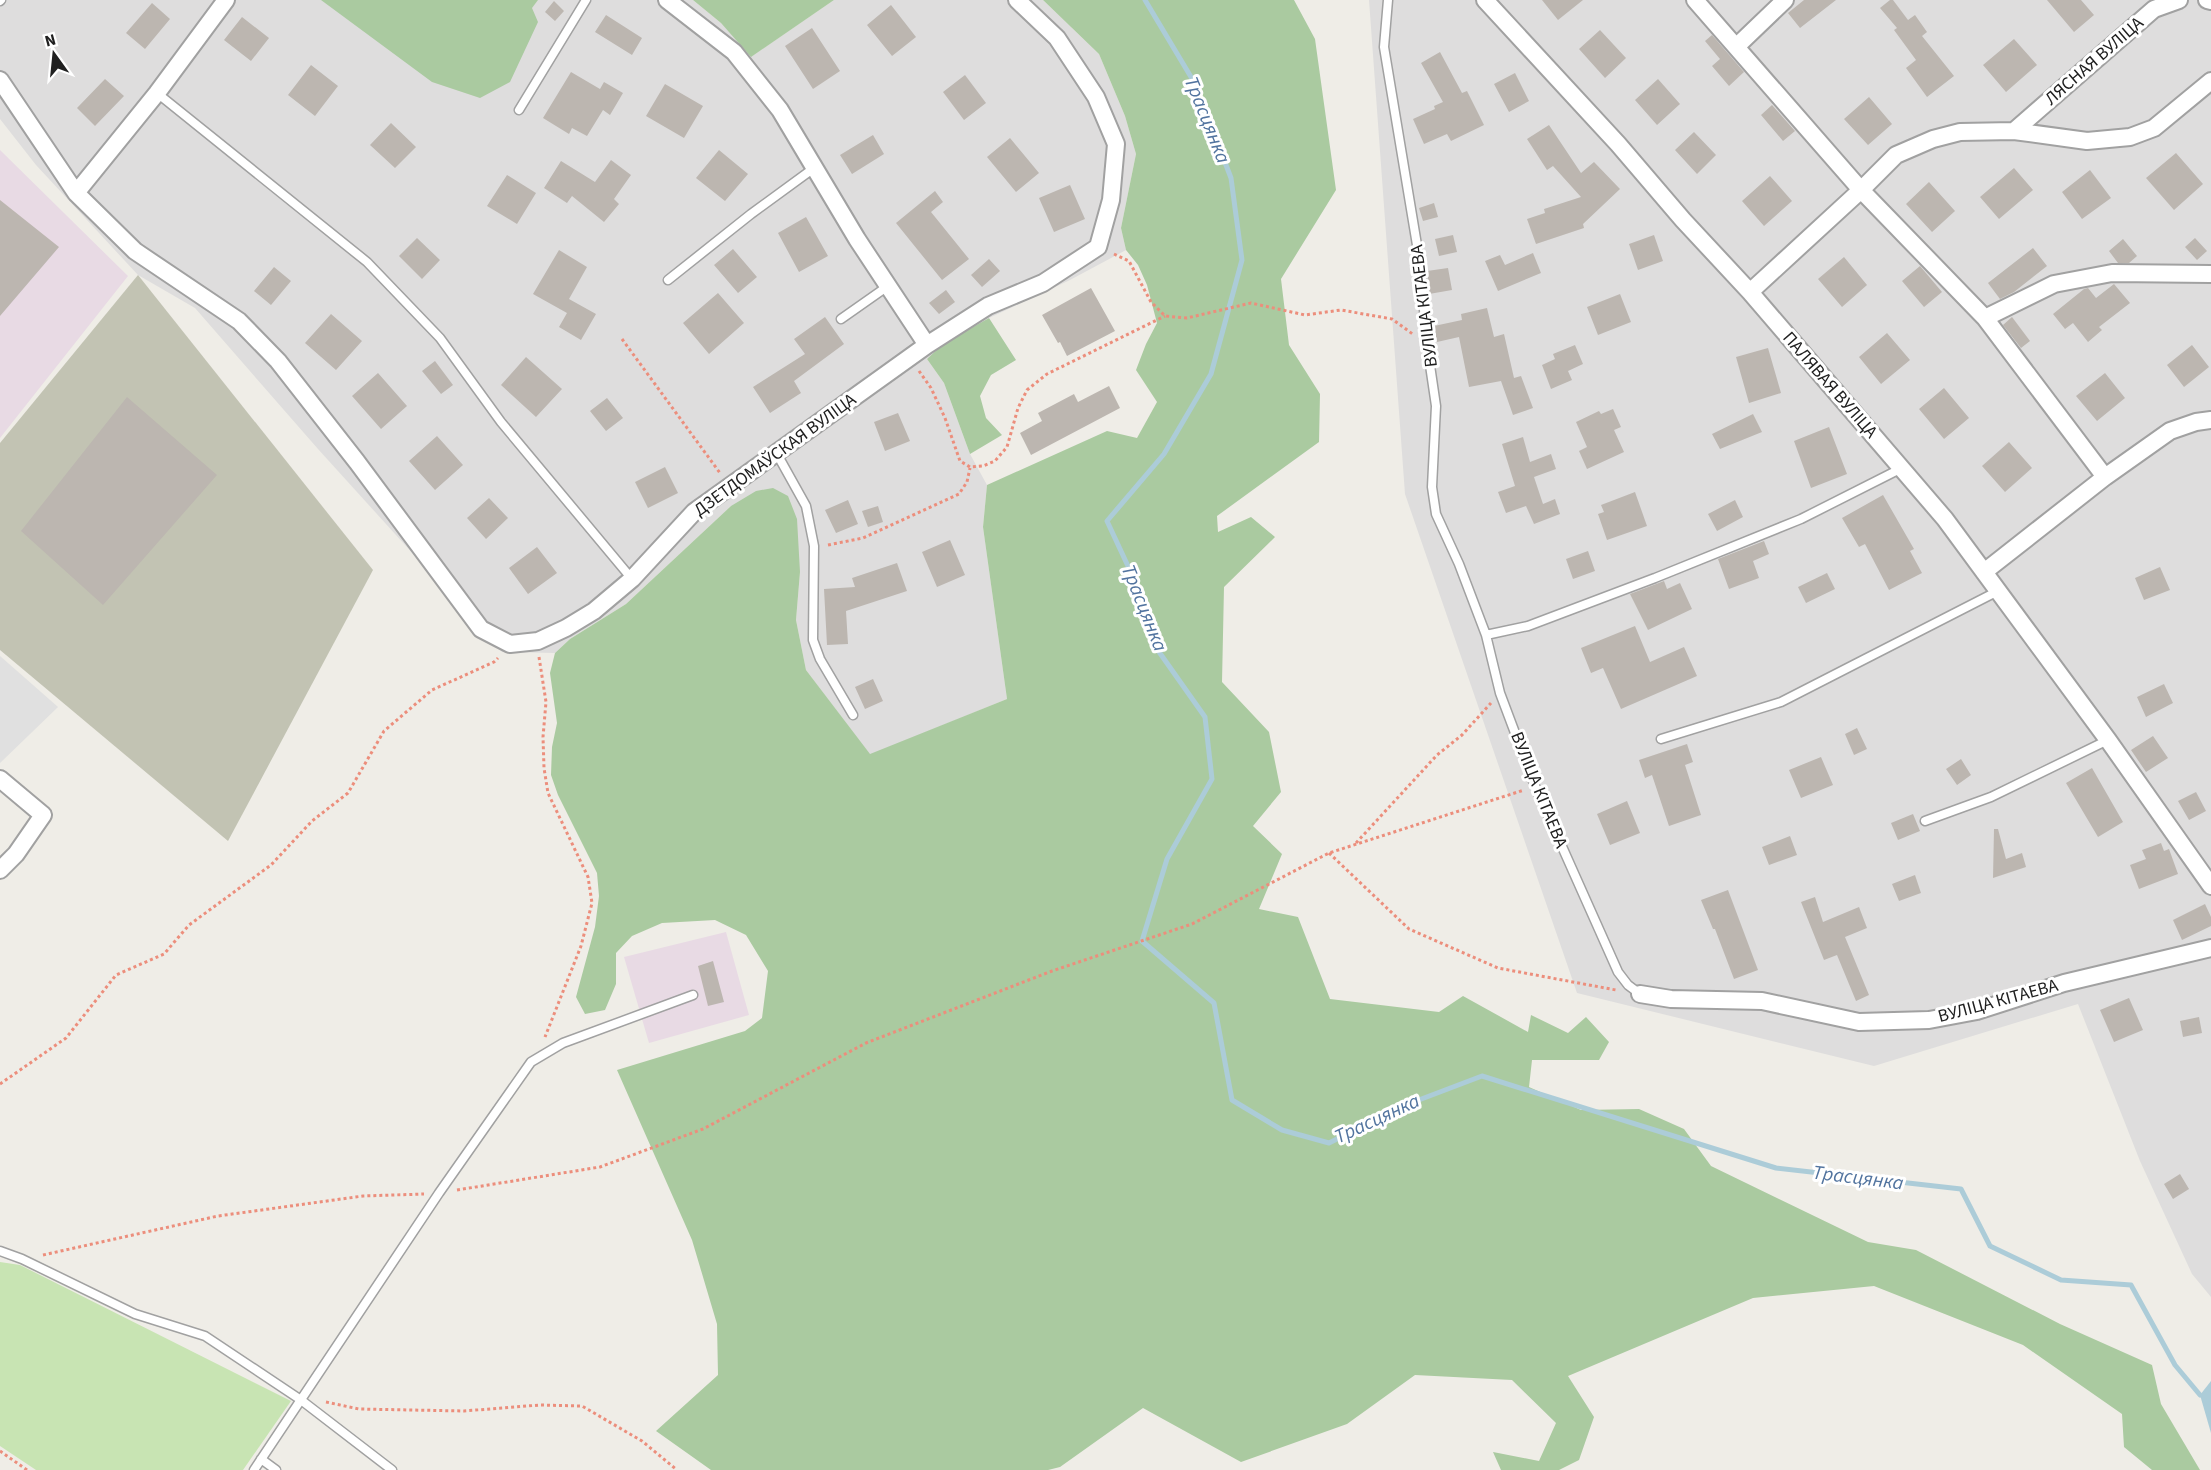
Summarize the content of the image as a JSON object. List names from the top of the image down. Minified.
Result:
{"streets":{"street":["ЛЯСНАЯ ВУЛІЦА","ВУЛІЦА КІТАЕВА","ПАЛЯВАЯ ВУЛІЦА","ДЗЕТДОМАЎСКАЯ ВУЛІЦА"]},"crossings":[["ЛЯСНАЯ ВУЛІЦА","ПАЛЯВАЯ ВУЛІЦА"]],"water":["Трасцянка"],"north":"top"}
